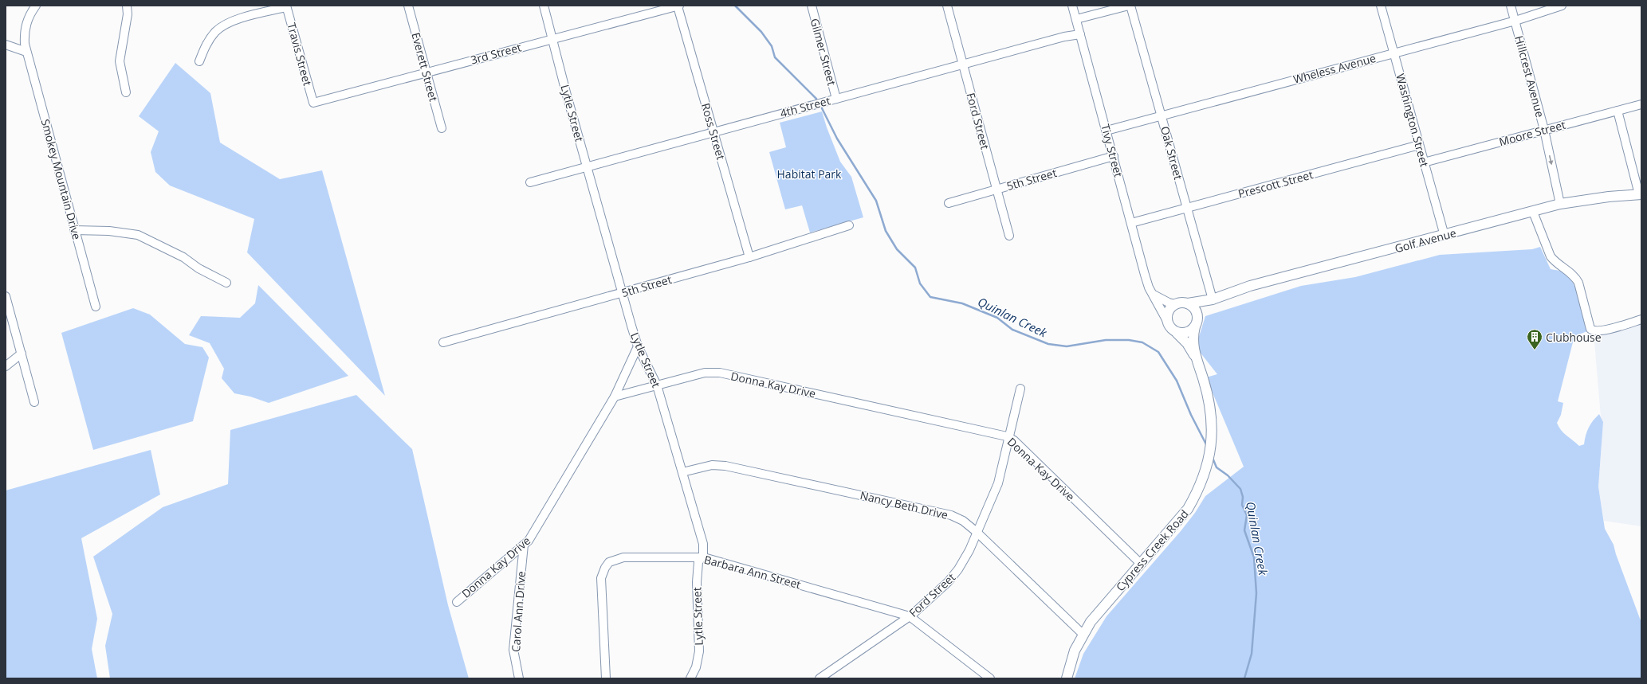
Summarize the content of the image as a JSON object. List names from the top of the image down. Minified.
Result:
{"streets":{"main road":["Golf Avenue","Cypress Creek Road"],"street":["Gilmer Street","3rd Street","Travis Street","Everett Street","Wheless Avenue","Hillcrest Avenue","4th Street","Lytle Street","Washington Street","Ford Street","Ross Street","Moore Street","Tivy Street","Oak Street","Smokey Mountain Drive","5th Street","Prescott Street","Donna Kay Drive","Nancy Beth Drive","Barbara Ann Street","Carol Ann Drive"]},"crossings":[["Gilmer Street","4th Street"],["3rd Street","Travis Street"],["3rd Street","Everett Street"],["3rd Street","Lytle Street"],["3rd Street","Ross Street"],["Wheless Avenue","Hillcrest Avenue"],["Wheless Avenue","Washington Street"],["Wheless Avenue","Tivy Street"],["Wheless Avenue","Oak Street"],["Hillcrest Avenue","Moore Street"],["Hillcrest Avenue","Golf Avenue"],["4th Street","Lytle Street"],["4th Street","Ford Street"],["4th Street","Ross Street"],["4th Street","Tivy Street"],["Lytle Street","5th Street"],["Lytle Street","Donna Kay Drive"],["Lytle Street","Nancy Beth Drive"],["Lytle Street","Barbara Ann Street"],["Washington Street","Moore Street"],["Washington Street","Prescott Street"],["Washington Street","Golf Avenue"],["Ford Street","5th Street"],["Ford Street","Donna Kay Drive"],["Ford Street","Nancy Beth Drive"],["Ford Street","Barbara Ann Street"],["Ross Street","5th Street"],["Tivy Street","5th Street"],["Tivy Street","Prescott Street"],["Tivy Street","Golf Avenue"],["Tivy Street","Cypress Creek Road"],["Oak Street","Prescott Street"],["Oak Street","Golf Avenue"],["Golf Avenue","Cypress Creek Road"],["Donna Kay Drive","Cypress Creek Road"],["Donna Kay Drive","Carol Ann Drive"],["Nancy Beth Drive","Cypress Creek Road"]],"one_way":["Hillcrest Avenue"],"water":["Quinlan Creek"],"parks":["Habitat Park"],"places":{"building":["Clubhouse"]}}
